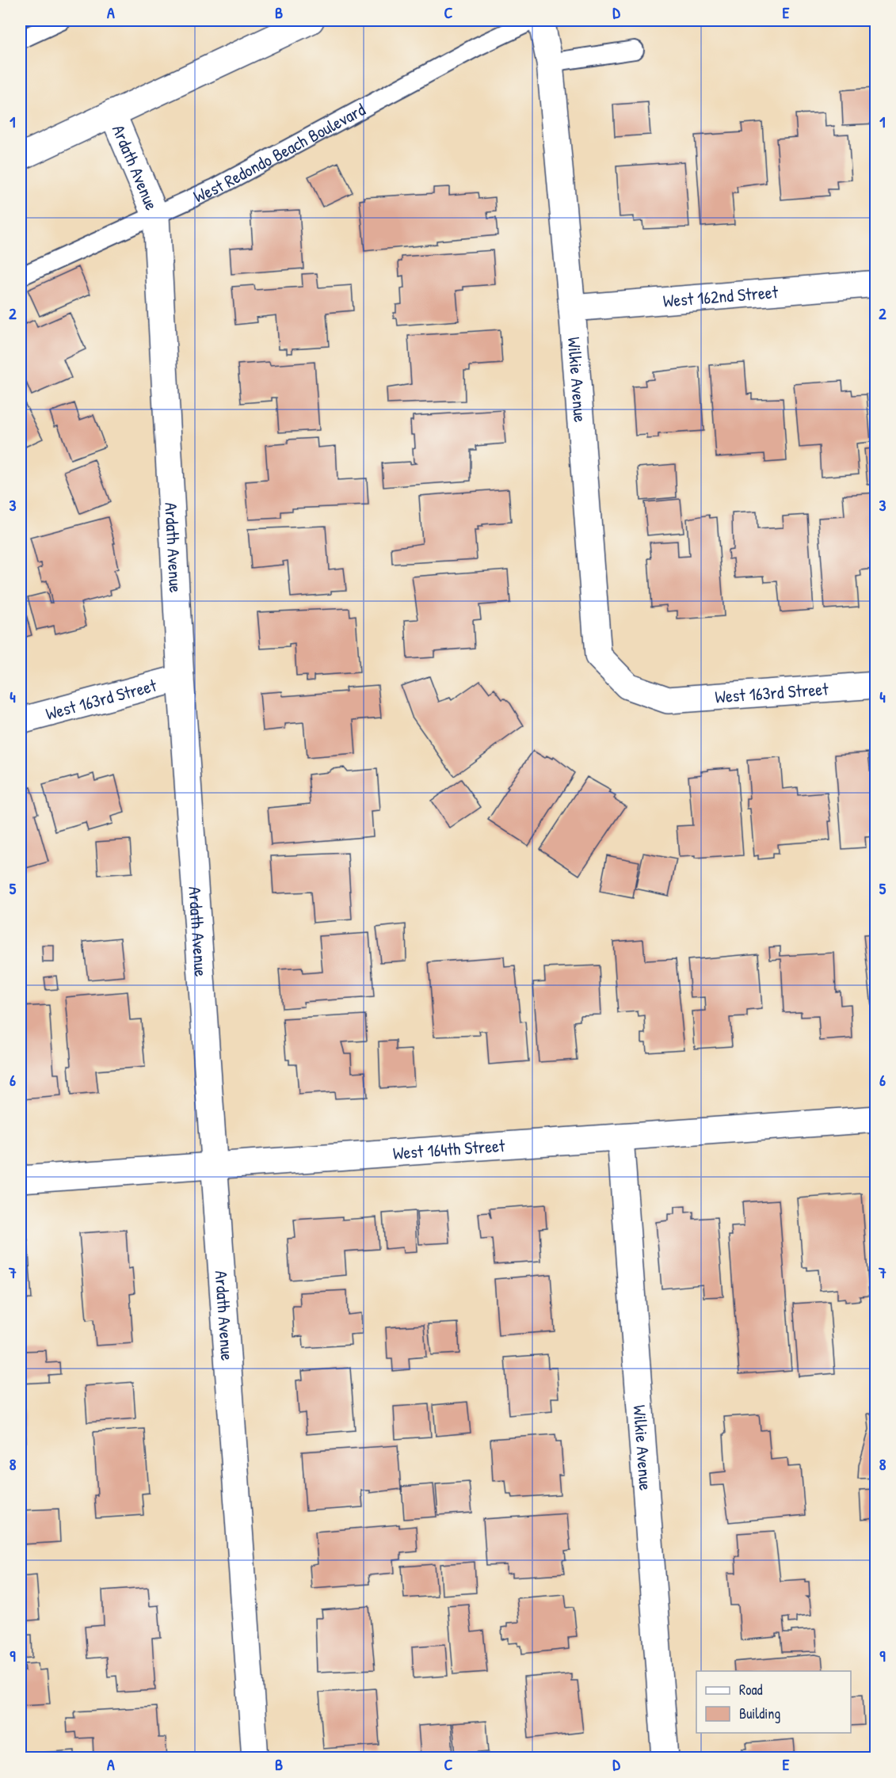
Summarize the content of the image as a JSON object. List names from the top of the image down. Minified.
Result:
{"streets":{"street":["Ardath Avenue","West 162nd Street","Wilkie Avenue","West 163rd Street","West 164th Street"],"lane":["West Redondo Beach Boulevard"]},"crossings":[["West Redondo Beach Boulevard","Ardath Avenue"],["Ardath Avenue","West 163rd Street"],["Ardath Avenue","West 164th Street"],["West 162nd Street","Wilkie Avenue"],["Wilkie Avenue","West 163rd Street"],["Wilkie Avenue","West 164th Street"]],"legend":["Road","Building"],"grid":{"columns":["A","B","C","D","E"],"rows":["1","2","3","4","5","6","7","8","9"]}}
